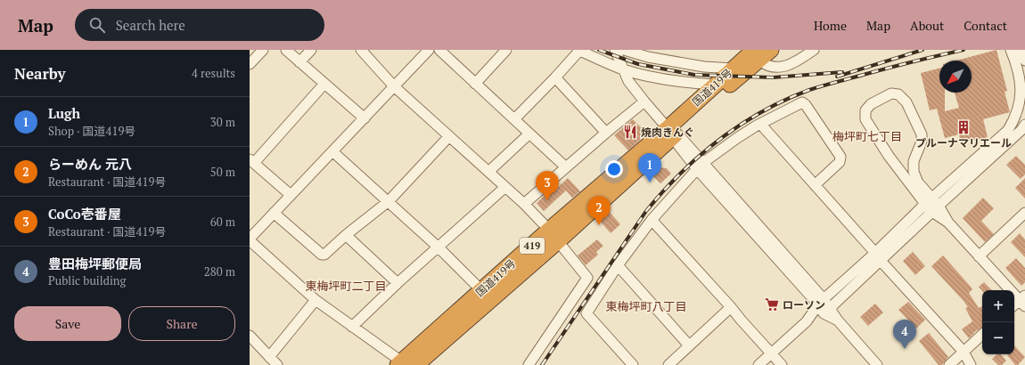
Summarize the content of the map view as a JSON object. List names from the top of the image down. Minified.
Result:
{"streets":{"highway":["国道419号","419"]},"districts":["梅坪町七丁目","東梅坪町二丁目","東梅坪町八丁目"],"places":{"building":["プルーナマリエール"],"restaurant":["焼肉きんぐ"],"supermarket":["ローソン"]},"north":"bottom left","page":{"header":"Map","search":"Search here","nav":["Home","Map","About","Contact"],"heading":["Nearby","4 results"],"list":[{"mark":"1","name":"Lugh","note":"Shop · 国道419号","value":"30 m"},{"mark":"2","name":"らーめん 元八","note":"Restaurant · 国道419号","value":"50 m"},{"mark":"3","name":"CoCo壱番屋","note":"Restaurant · 国道419号","value":"60 m"},{"mark":"4","name":"豊田梅坪郵便局","note":"Public building","value":"280 m"}],"pins":["1","3","2","4"],"map_buttons":["+","−"],"buttons":["Save","Share"]}}
